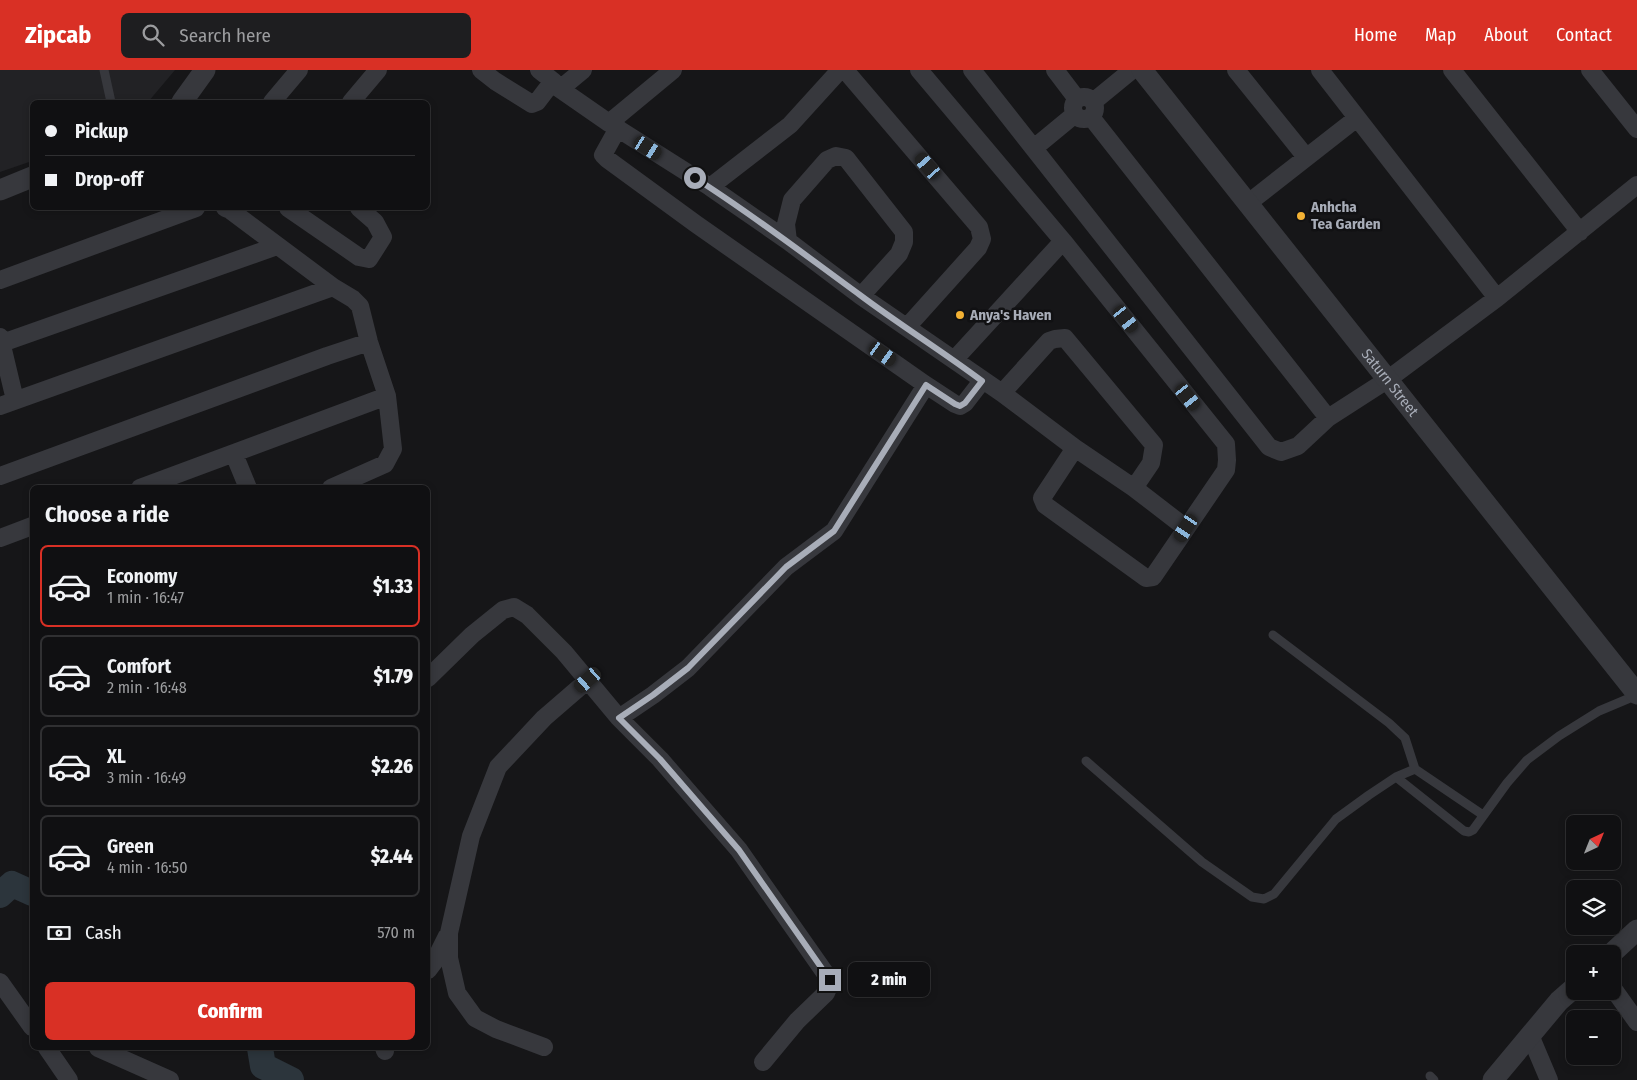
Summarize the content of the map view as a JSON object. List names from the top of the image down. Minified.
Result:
{"streets":{"street":["Saturn Street"]},"places":["Anhcha Tea Garden","Anya's Haven"],"north":"top right","page":{"header":"Zipcab","search":"Search here","nav":["Home","Map","About","Contact"],"banner":["Pickup","Drop-off"],"heading":"Choose a ride","list":[{"name":"Economy","note":"1 min · 16:47","value":"$1.33"},{"name":"Comfort","note":"2 min · 16:48","value":"$1.79"},{"name":"XL","note":"3 min · 16:49","value":"$2.26"},{"name":"Green","note":"4 min · 16:50","value":"$2.44"}],"map_buttons":["+","−"],"pay":["Cash","570 m"],"bubble":"2 min","buttons":"Confirm"}}
